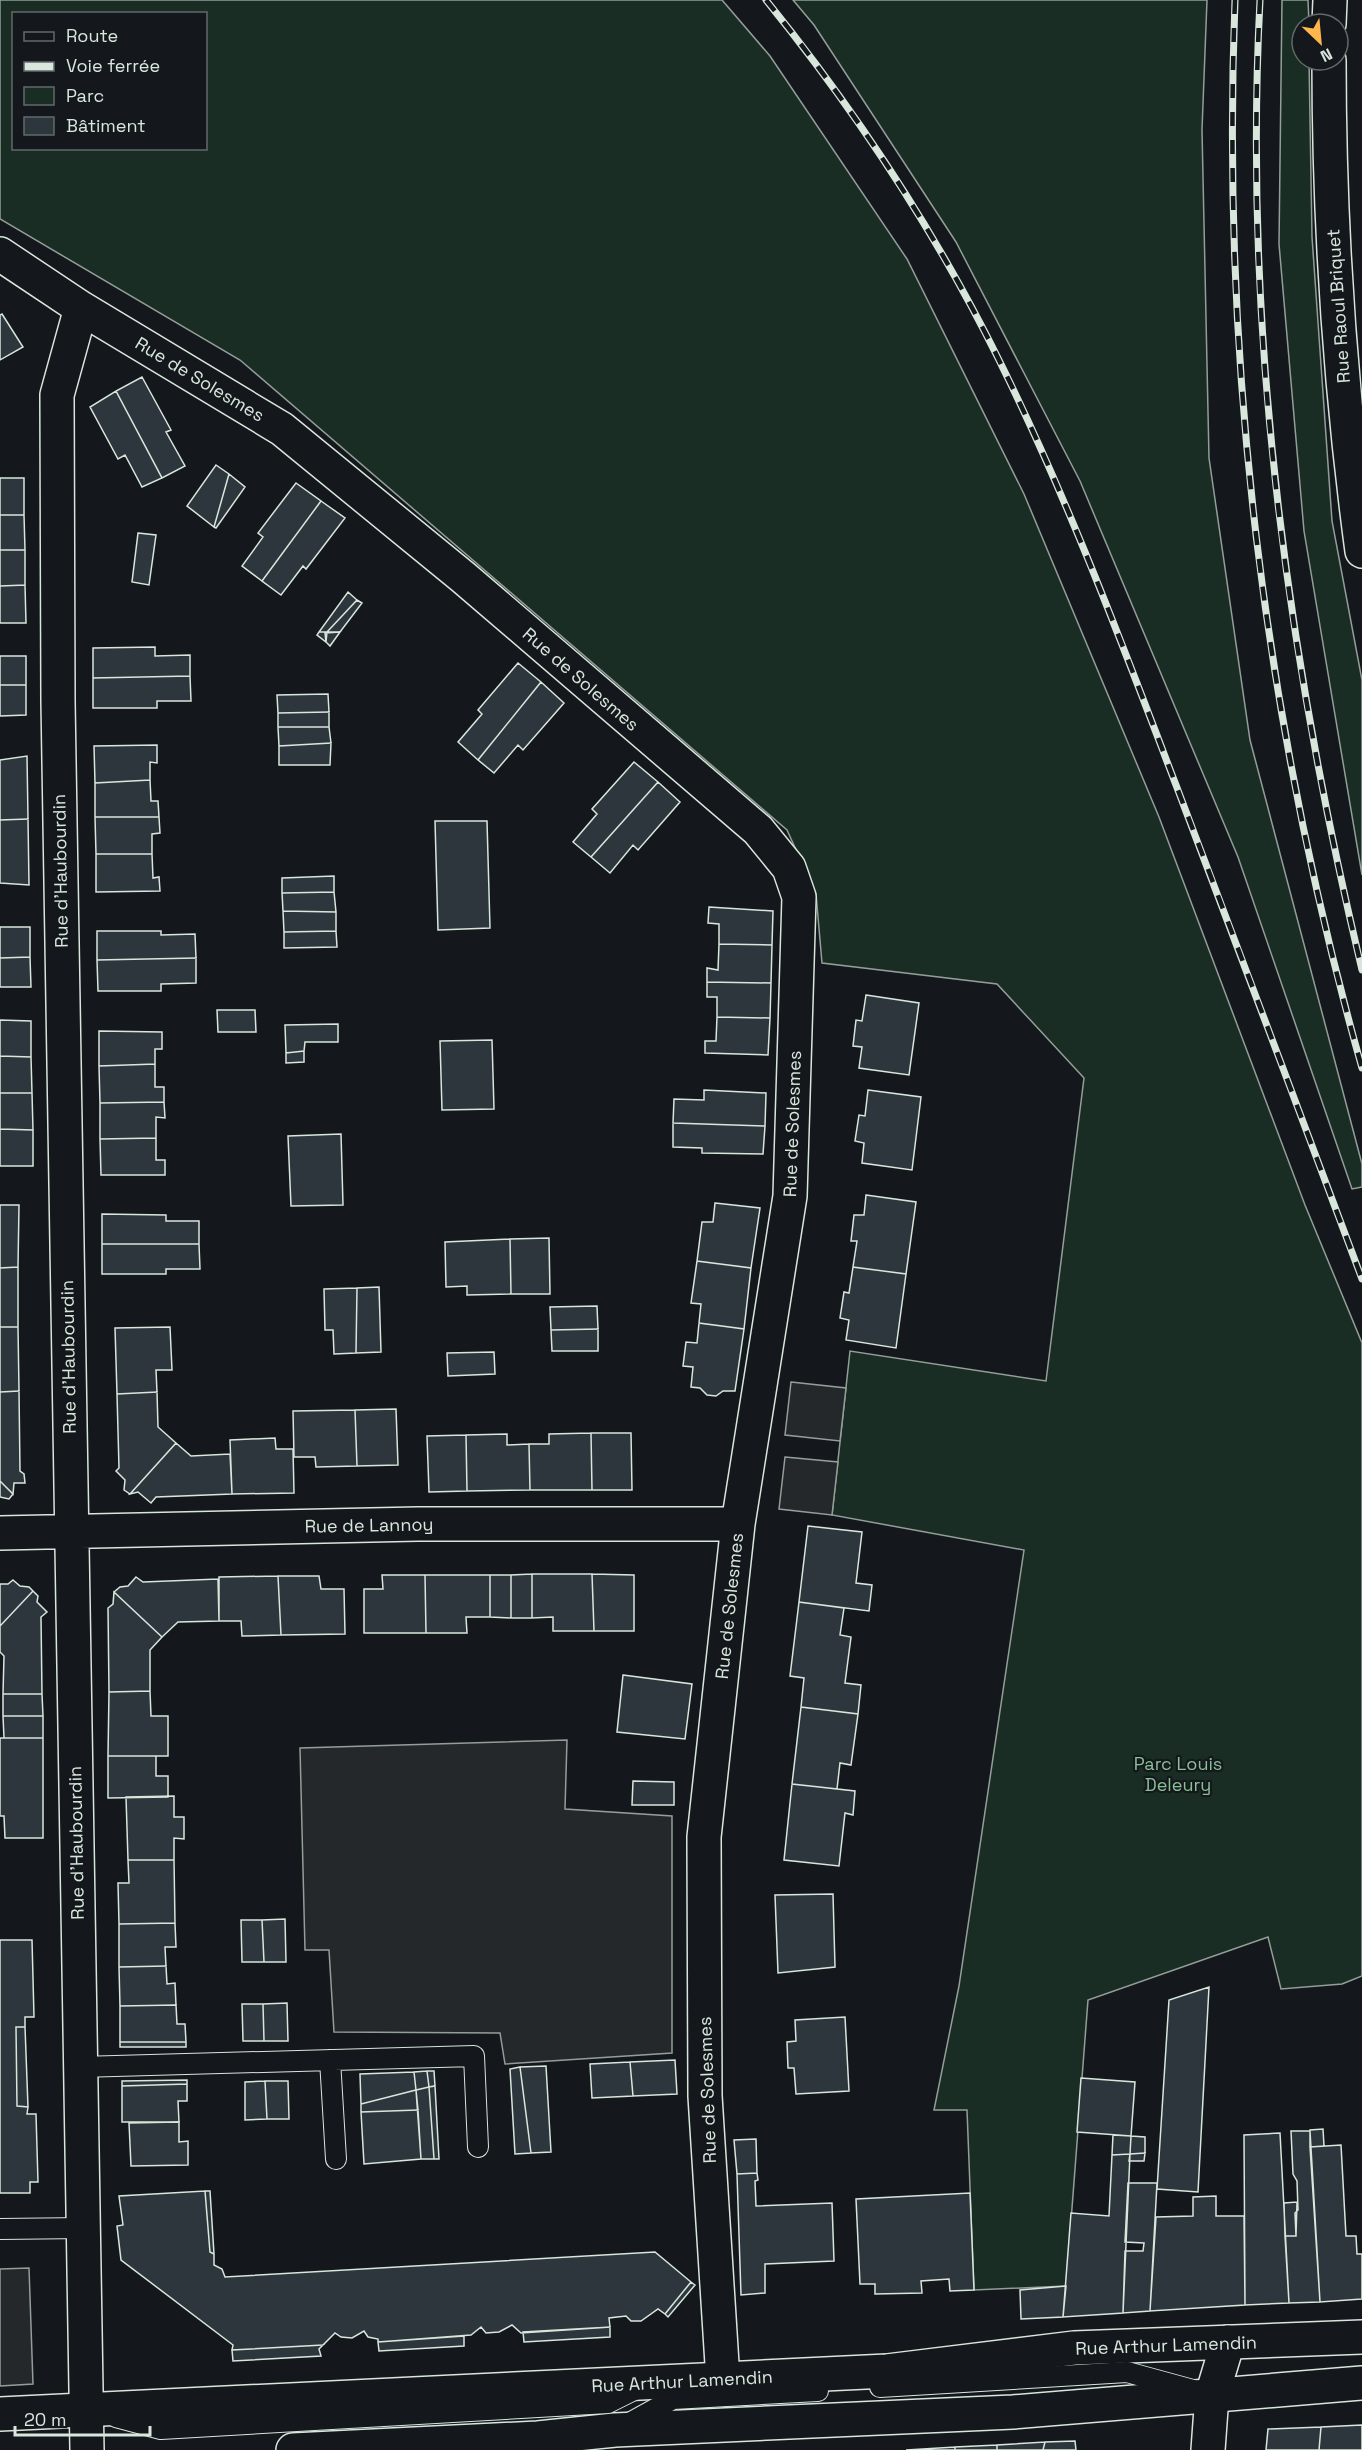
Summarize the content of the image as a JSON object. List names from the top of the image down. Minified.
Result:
{"streets":{"street":["Rue Raoul Briquet","Rue de Solesmes","Rue d'Haubourdin","Rue de Lannoy","Rue Arthur Lamendin"]},"crossings":[["Rue de Solesmes","Rue d'Haubourdin"],["Rue de Solesmes","Rue de Lannoy"],["Rue de Solesmes","Rue Arthur Lamendin"],["Rue d'Haubourdin","Rue de Lannoy"],["Rue d'Haubourdin","Rue Arthur Lamendin"]],"parks":["Parc Louis Deleury"],"legend":["Route","Voie ferrée","Parc","Bâtiment"],"scale_bar":"20 m","north":"bottom right"}
